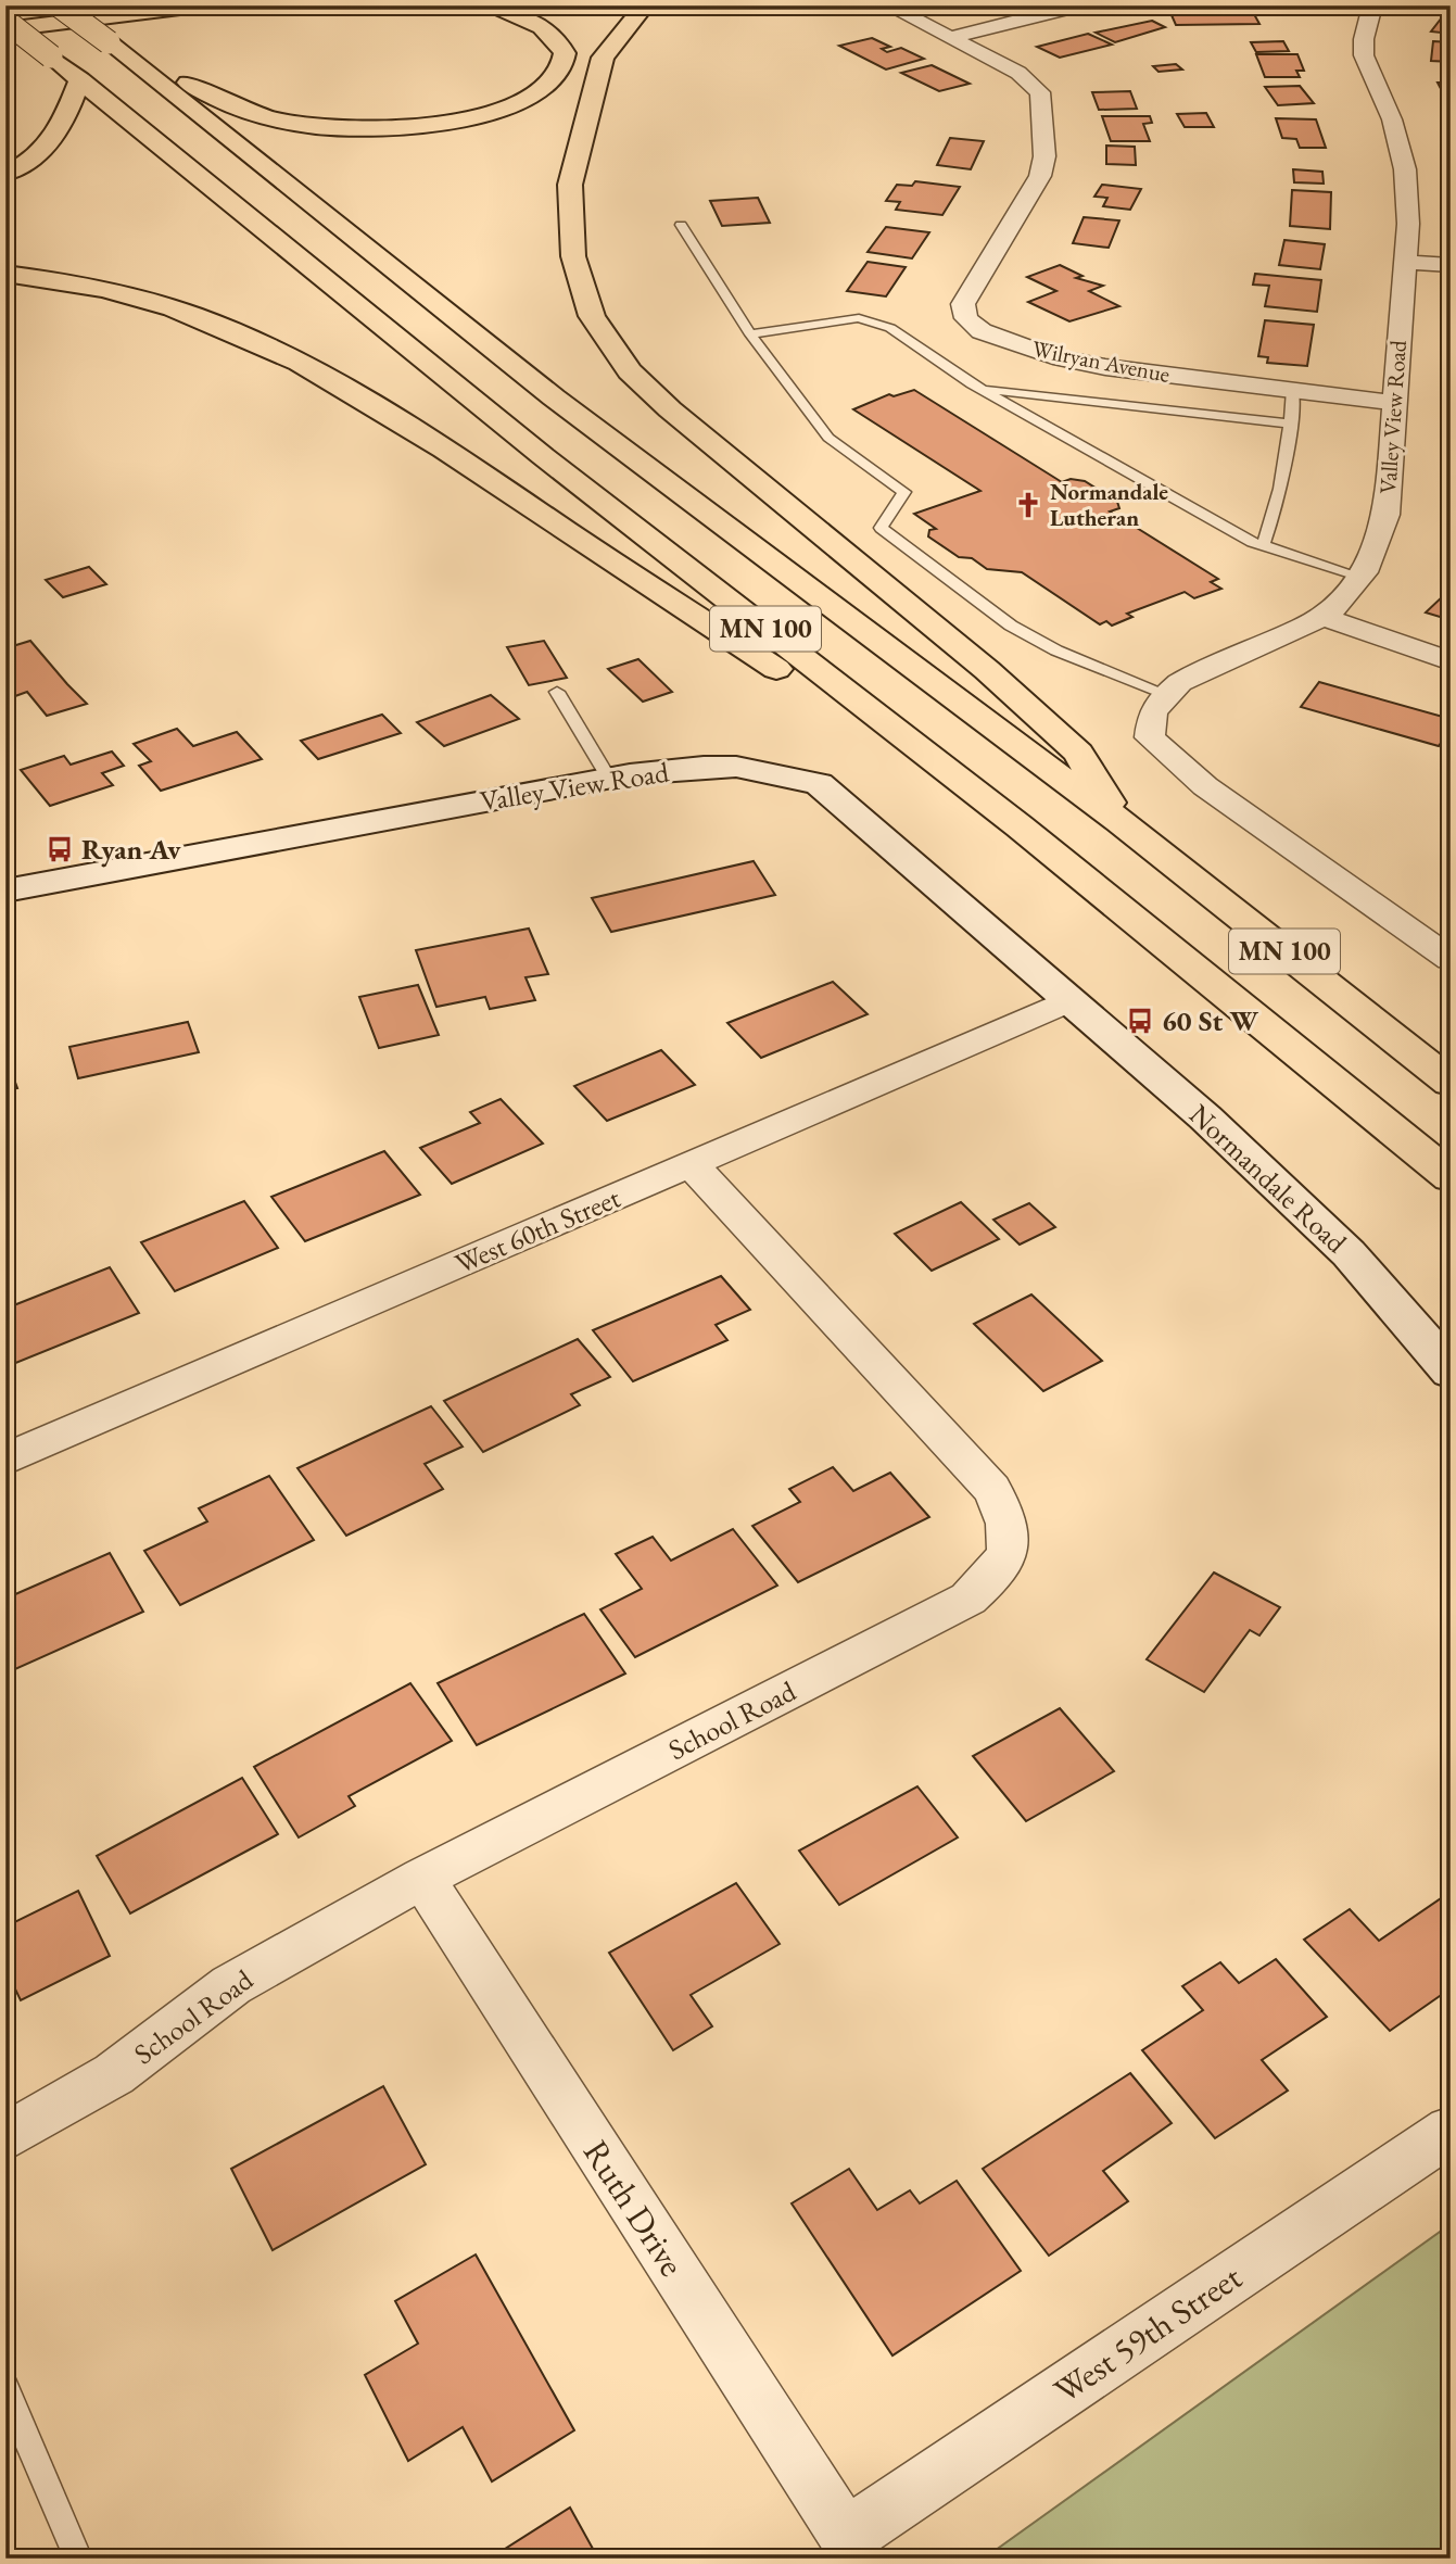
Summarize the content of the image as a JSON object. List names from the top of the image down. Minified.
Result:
{"streets":{"highway":["MN 100"],"street":["Wilryan Avenue","Valley View Road","Normandale Road","West 60th Street","School Road","Ruth Drive","West 59th Street"]},"crossings":[["Wilryan Avenue","Valley View Road"],["Valley View Road","Normandale Road"],["Valley View Road","West 60th Street"],["Normandale Road","West 60th Street"],["West 60th Street","School Road"],["School Road","Ruth Drive"],["Ruth Drive","West 59th Street"]],"places":{"church":["Normandale Lutheran"],"bus stop":["Ryan Av","60 St W"]}}
